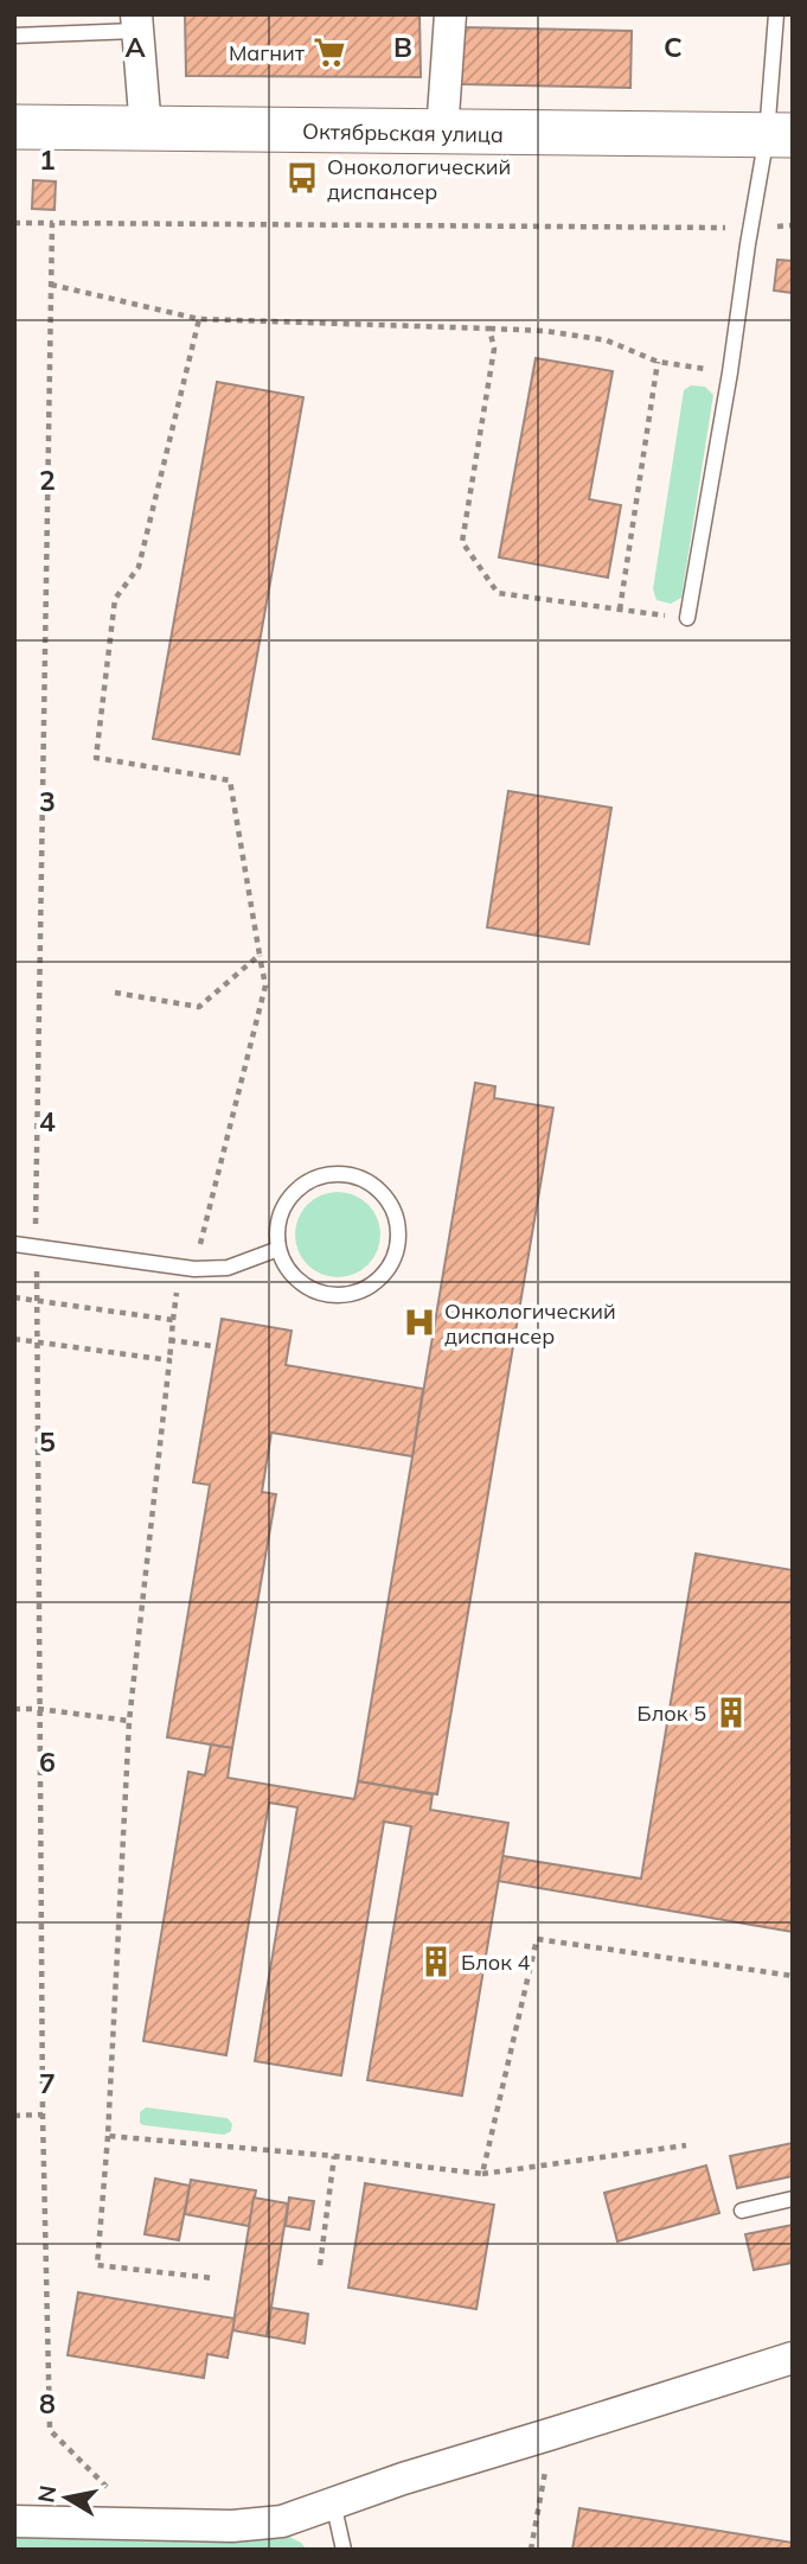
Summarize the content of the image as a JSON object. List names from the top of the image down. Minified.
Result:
{"streets":{"main road":["Октябрьская улица"]},"places":{"supermarket":["Магнит"],"bus stop":["Онокологический диспансер"],"hospital":["Онкологический диспансер"],"building":["Блок 5","Блок 4"]},"north":"left","grid":{"columns":["A","B","C"],"rows":["1","2","3","4","5","6","7","8"]}}
